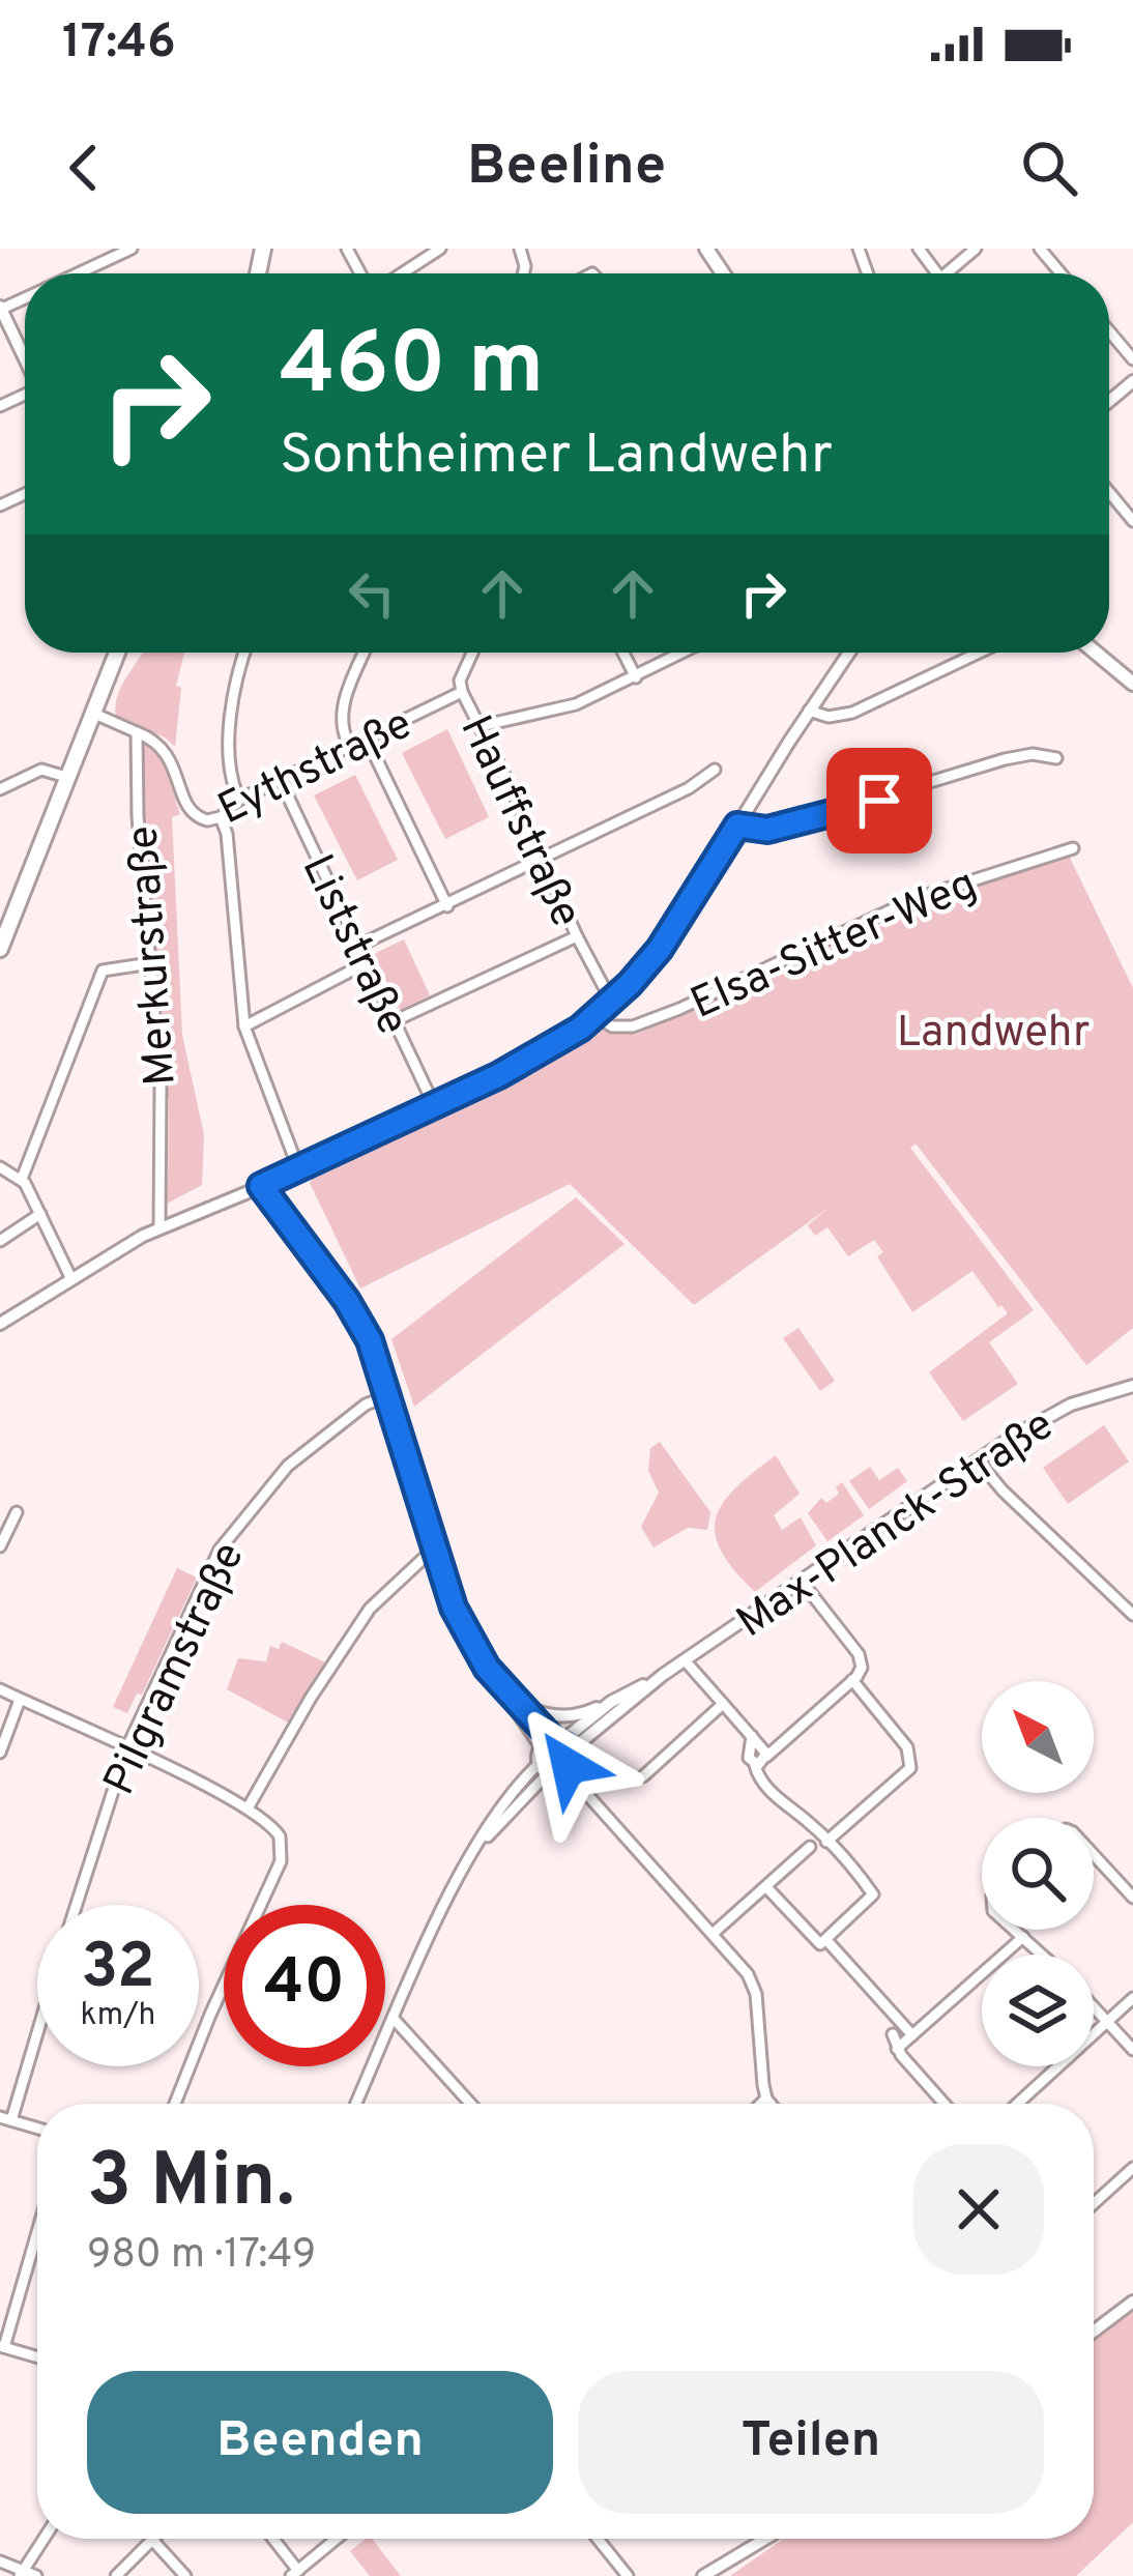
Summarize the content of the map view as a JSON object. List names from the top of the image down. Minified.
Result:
{"streets":{"street":["Eythstraße","Hauffstraße","Elsa-Sitter-Weg","Liststraße","Merkurstraße","Max-Planck-Straße","Pilgramstraße"]},"crossings":[["Eythstraße","Hauffstraße"],["Eythstraße","Liststraße"],["Eythstraße","Merkurstraße"]],"parks":["Landwehr"],"north":"top left","page":{"status":"17:46","header":"Beeline","turn":["460 m","Sontheimer Landwehr"],"speed":"32 km/h","limit":"40","heading":["3 Min.","980 m · 17:49"],"buttons":["Beenden","Teilen"]}}
